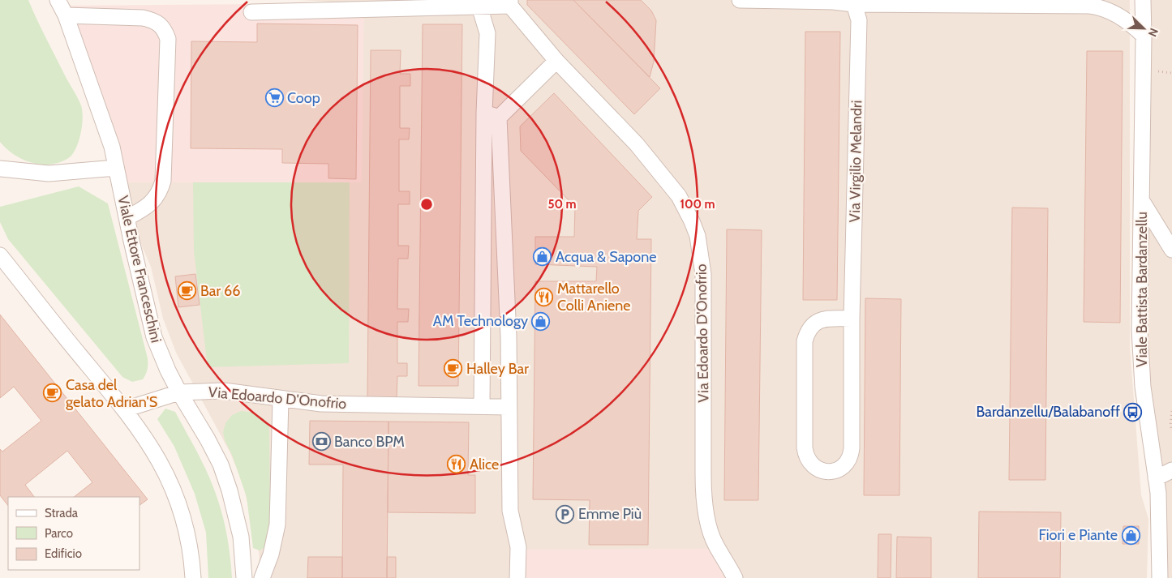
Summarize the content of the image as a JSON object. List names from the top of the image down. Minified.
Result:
{"streets":{"street":["Via Virgilio Melandri","Viale Ettore Franceschini","Viale Battista Bardanzellu","Via Edoardo D'Onofrio"]},"crossings":[["Viale Ettore Franceschini","Via Edoardo D'Onofrio"]],"places":{"supermarket":["Coop"],"shop":["Acqua & Sapone","AM Technology","Fiori e Piante"],"cafe":["Bar 66","Halley Bar","Casa del gelato Adrian'S"],"restaurant":["Mattarello Colli Aniene","Alice"],"bus stop":["Bardanzellu/Balabanoff"],"bank":["Banco BPM"],"parking":["Emme Più"]},"legend":["Strada","Parco","Edificio"],"north":"bottom right","rings":["50 m","100 m"]}
